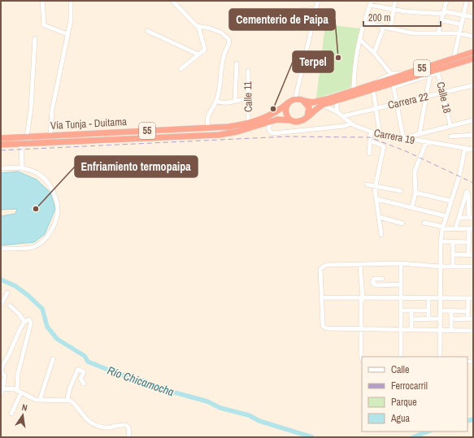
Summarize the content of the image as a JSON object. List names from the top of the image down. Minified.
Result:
{"streets":{"highway":["55","Vía Tunja - Duitama"],"street":["Calle 11","Calle 18","Carrera 22","Carrera 19"]},"crossings":[["55","Calle 18"],["55","Vía Tunja - Duitama"],["55","Carrera 19"],["Calle 11","Vía Tunja - Duitama"],["Calle 18","Carrera 22"],["Carrera 22","Carrera 19"]],"water":["Río Chicamocha"],"places":["Cementerio de Paipa","Terpel","Enfriamiento termopaipa"],"legend":["Calle","Ferrocarril","Parque","Agua"],"scale_bar":"200 m","north":"top"}
